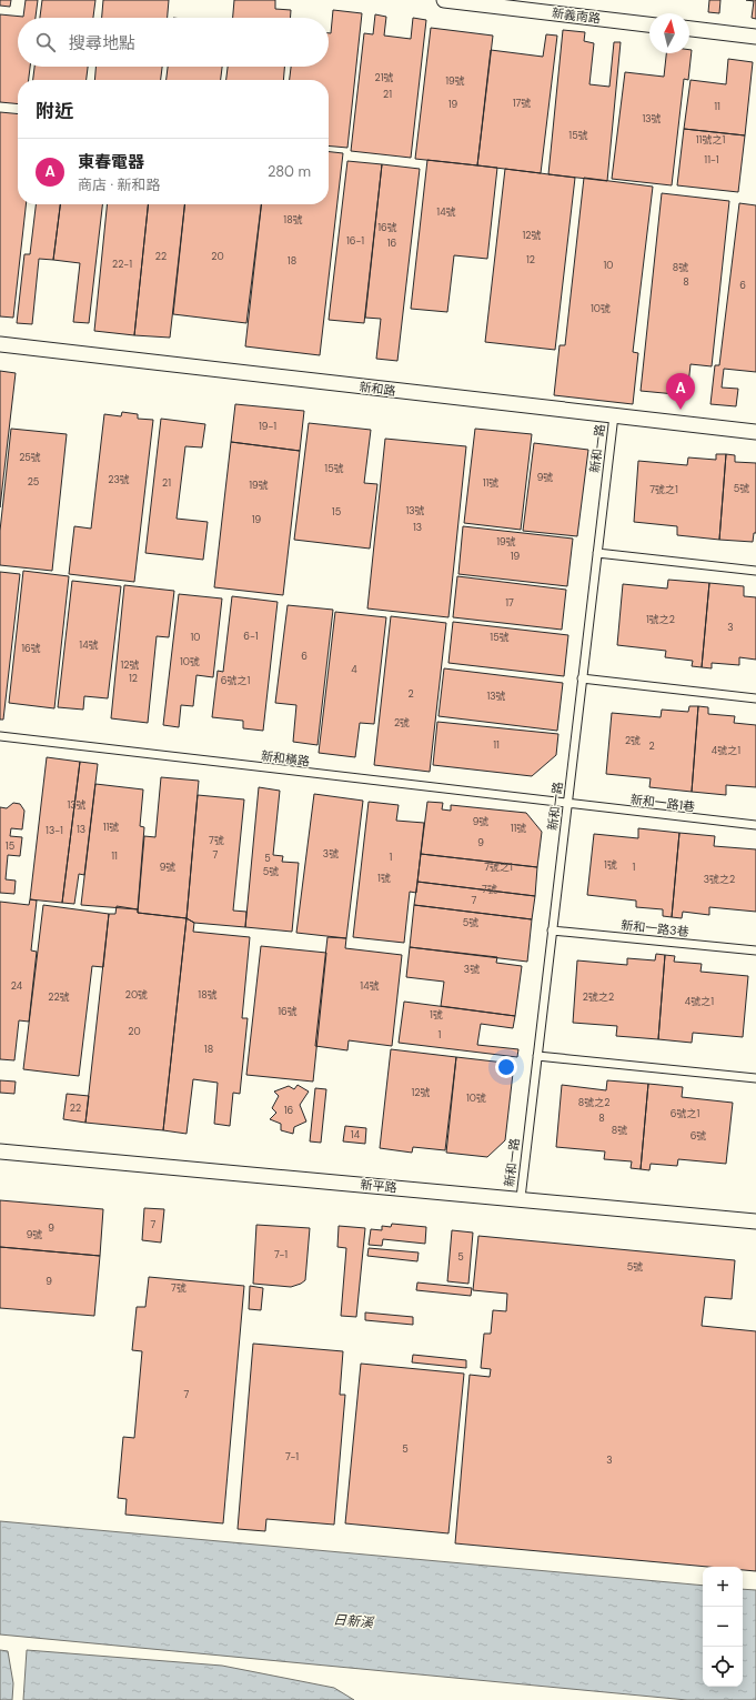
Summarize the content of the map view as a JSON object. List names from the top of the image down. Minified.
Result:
{"streets":{"street":["新義南路","新和路","新平路"],"lane":["新和一路","新和橫路","新和一路1巷","新和一路3巷"]},"crossings":[["新和路","新和一路"],["新和一路","新和橫路"],["新和一路","新和一路1巷"],["新和一路","新和一路3巷"],["新和一路","新平路"],["新和橫路","新和一路1巷"]],"water":["日新溪"],"house_numbers":["21號","19號","21","17號","19","11","13號","15號","11號之1","11-1","14號","18號","16號","12號","16-1","16","22","20","12","18","22-1","10","8號","8","6","10號","19-1","25號","15號","9號","23號","25","21","11號","19號","5號","7號之1","13號","15","19","13","19號","19","17","1號之2","3","6-1","10","15號","14號","16號","6","10號","12號","4","12","6號之1","2","13號","2號","2號","11","2","4號之1","13號","9號","11號","11號","13","13-1","7號","9","15","3號","7","11","1","5","1號","9號","7號之1","1","5號","1號","3號之2","7號","7","5號","3號","24","14號","20號","18號","22號","2號之2","4號之1","16號","1號","20","1","18","12號","10號","8號之2","22","16","6號之1","8","8號","14","6號","7","9","9號","7-1","5","5號","9","7號","7","5","7-1","3"],"north":"top","page":{"search":"搜尋地點","heading":"附近","list":[{"mark":"A","name":"東春電器","note":"商店 · 新和路","value":"280 m"}],"pins":"A","map_buttons":["+","−"]}}
